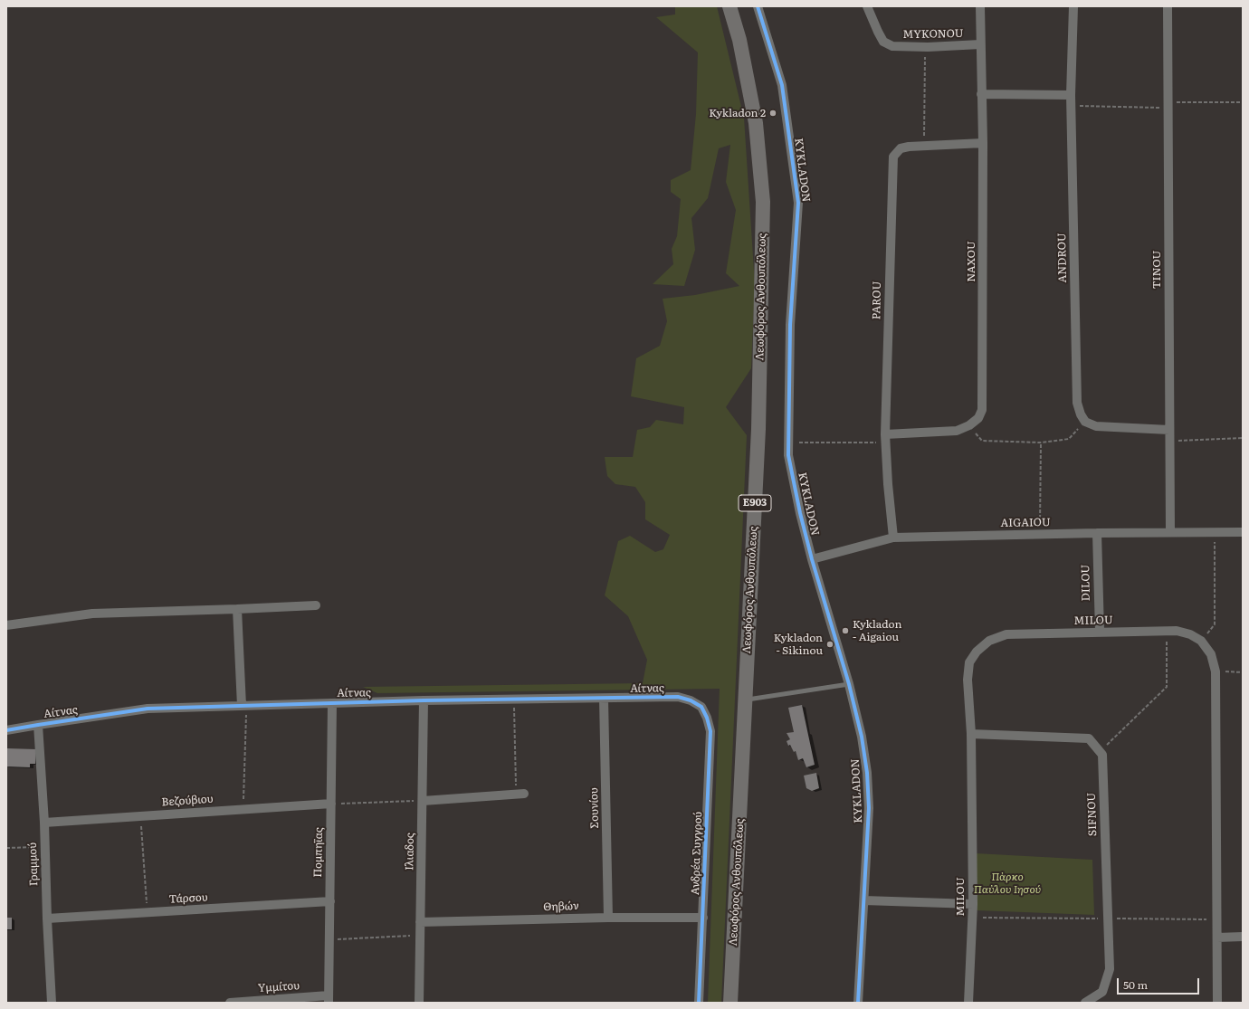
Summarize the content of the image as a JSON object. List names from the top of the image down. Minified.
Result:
{"streets":{"main road":["Λεωφόρος Ανθουπόλεως","E903"],"street":["MYKONOU","KYKLADON","ANDROU","NAXOU","TINOU","PAROU","AIGAIOU","DILOU","MILOU","Αίτνας","Βεζούβιου","Σουνίου","SIFNOU","Ιλιαδος","Πομπηϊας","Ανδρέα Συγγρού","Γραμμού","Τάρσου","Θηβών","Υμμίτου"]},"crossings":[["MYKONOU","NAXOU"],["KYKLADON","AIGAIOU"],["NAXOU","PAROU"],["TINOU","AIGAIOU"],["PAROU","AIGAIOU"],["AIGAIOU","DILOU"],["DILOU","MILOU"],["MILOU","SIFNOU"],["Αίτνας","Σουνίου"],["Αίτνας","Ιλιαδος"],["Αίτνας","Πομπηϊας"],["Αίτνας","Ανδρέα Συγγρού"],["Αίτνας","Γραμμού"],["Βεζούβιου","Πομπηϊας"],["Βεζούβιου","Γραμμού"],["Σουνίου","Θηβών"],["Ιλιαδος","Θηβών"],["Πομπηϊας","Τάρσου"],["Πομπηϊας","Υμμίτου"],["Ανδρέα Συγγρού","Θηβών"],["Γραμμού","Τάρσου"]],"parks":["Πἀρκο Παὐλου Ιησού"],"places":["Kykladon 2","Kykladon - Aigaiou","Kykladon - Sikinou"],"scale_bar":"50 m"}
